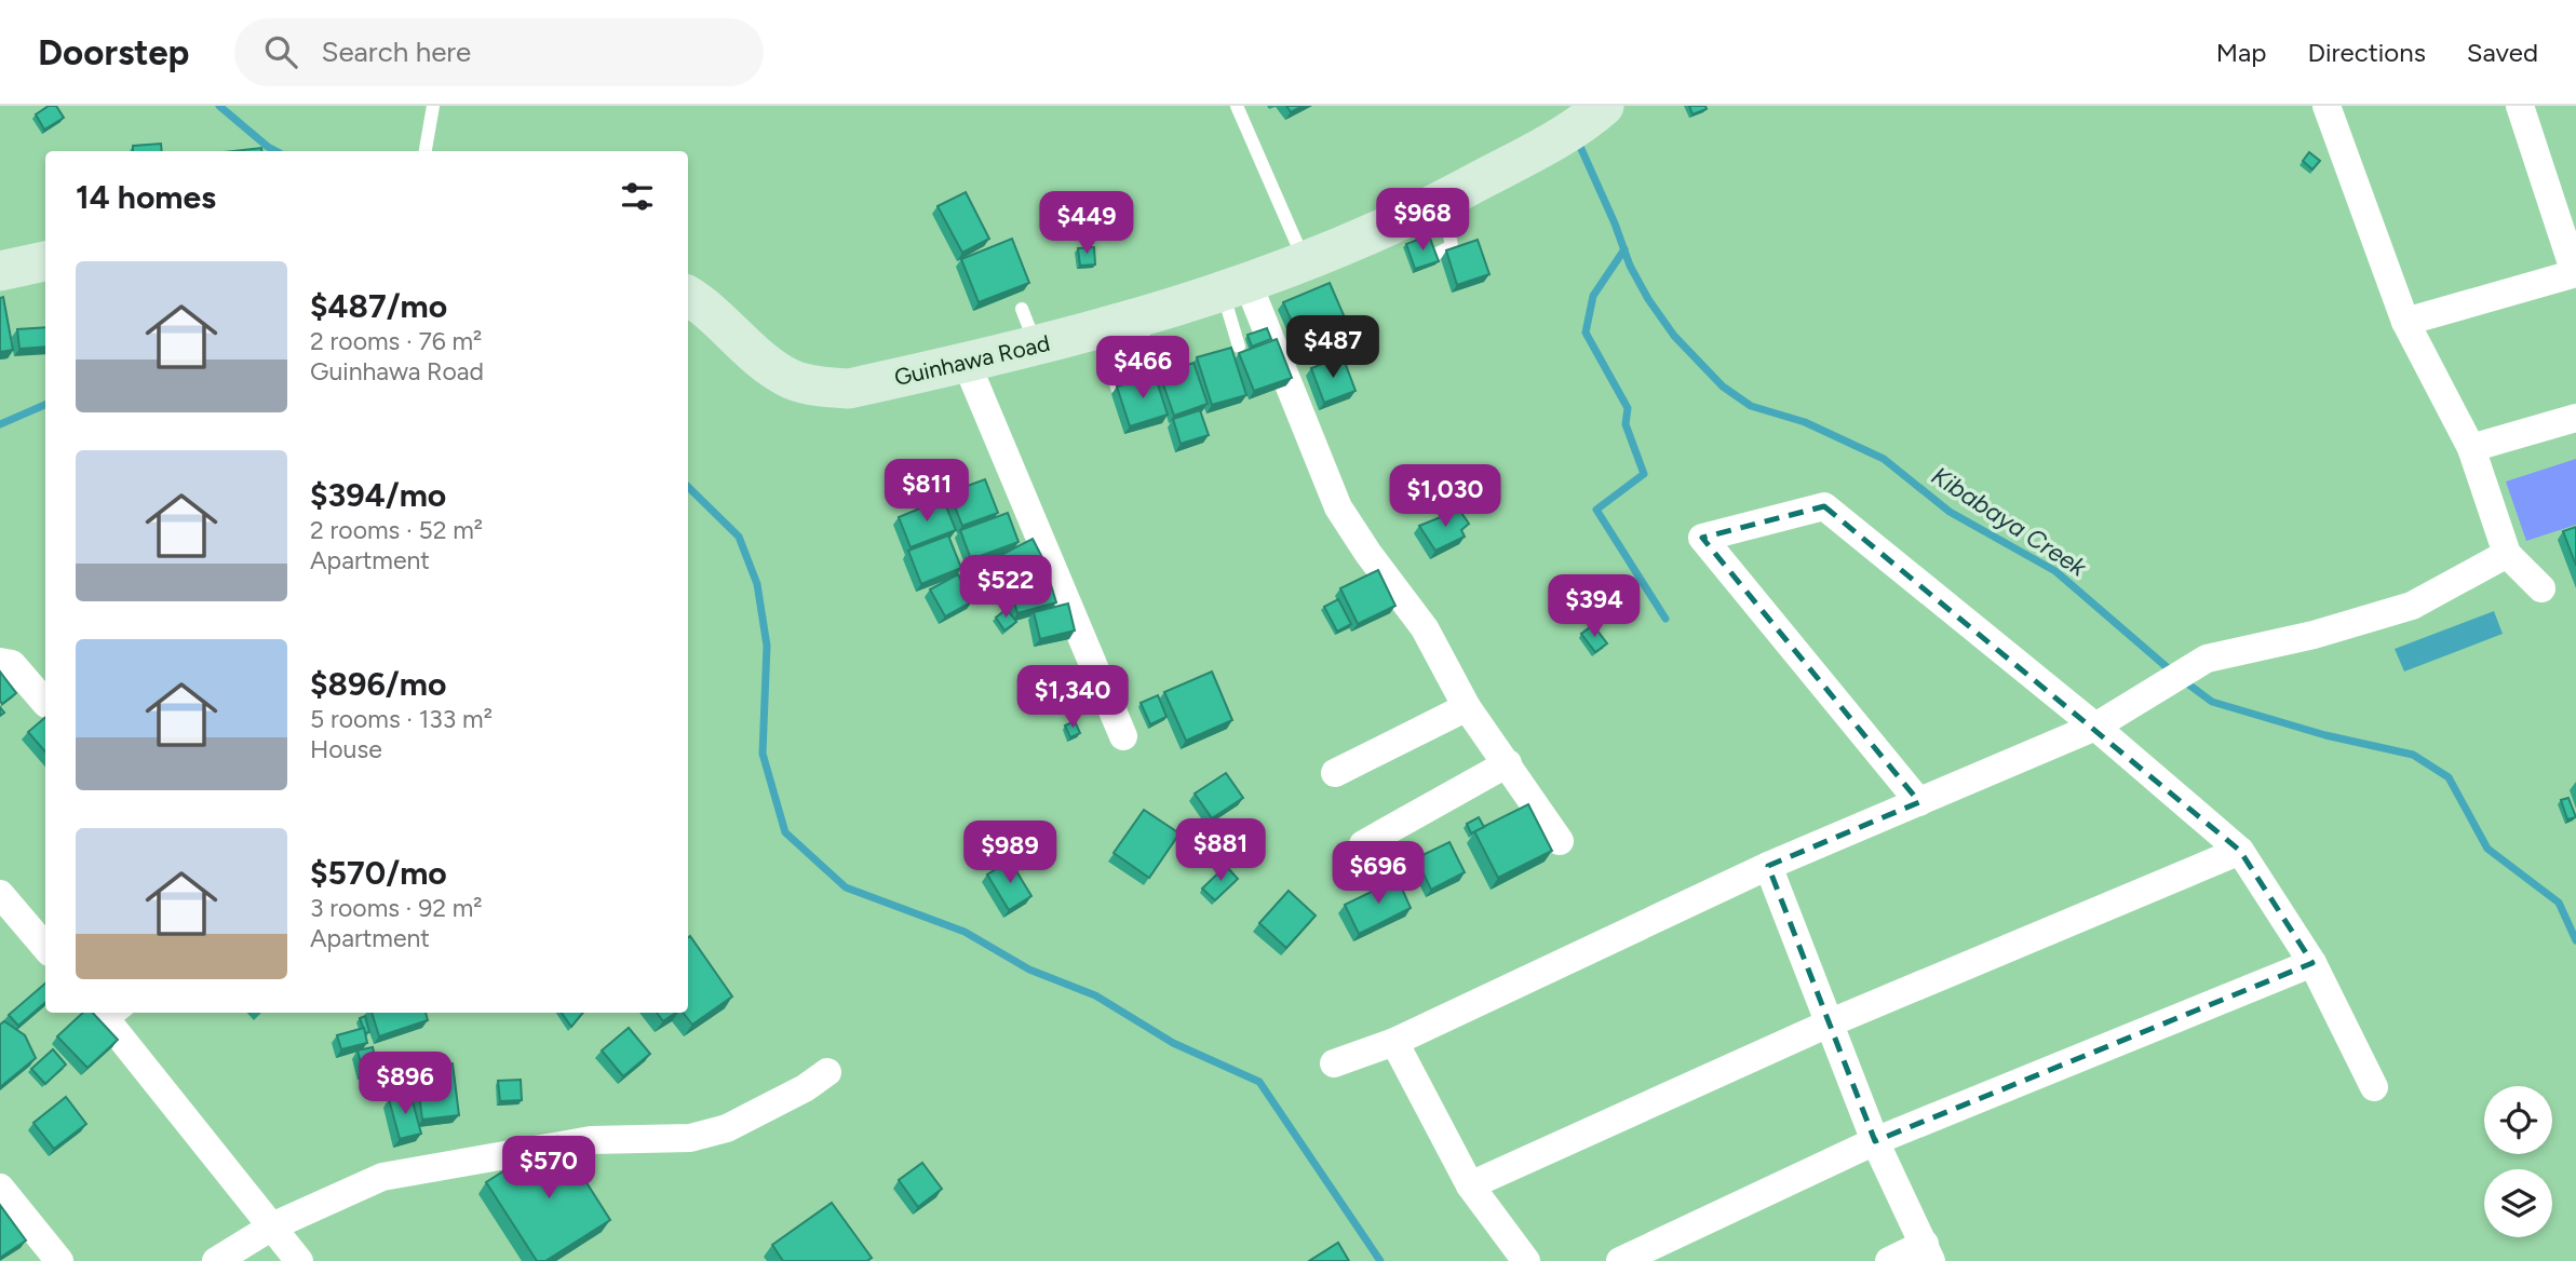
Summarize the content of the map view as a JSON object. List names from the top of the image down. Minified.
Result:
{"streets":{"street":["Guinhawa Road"]},"water":["Kibabaya Creek"],"page":{"header":"Doorstep","search":"Search here","nav":["Map","Directions","Saved"],"heading":"14 homes","price":["$968","$449","$487","$466","$811","$1,030","$522","$394","$1,340","$881","$989","$696","$896","$570"],"list":[{"name":"$487/mo","note":"2 rooms · 76 m² · Guinhawa Road"},{"name":"$394/mo","note":"2 rooms · 52 m² · Apartment"},{"name":"$896/mo","note":"5 rooms · 133 m² · House"},{"name":"$570/mo","note":"3 rooms · 92 m² · Apartment"}]}}
